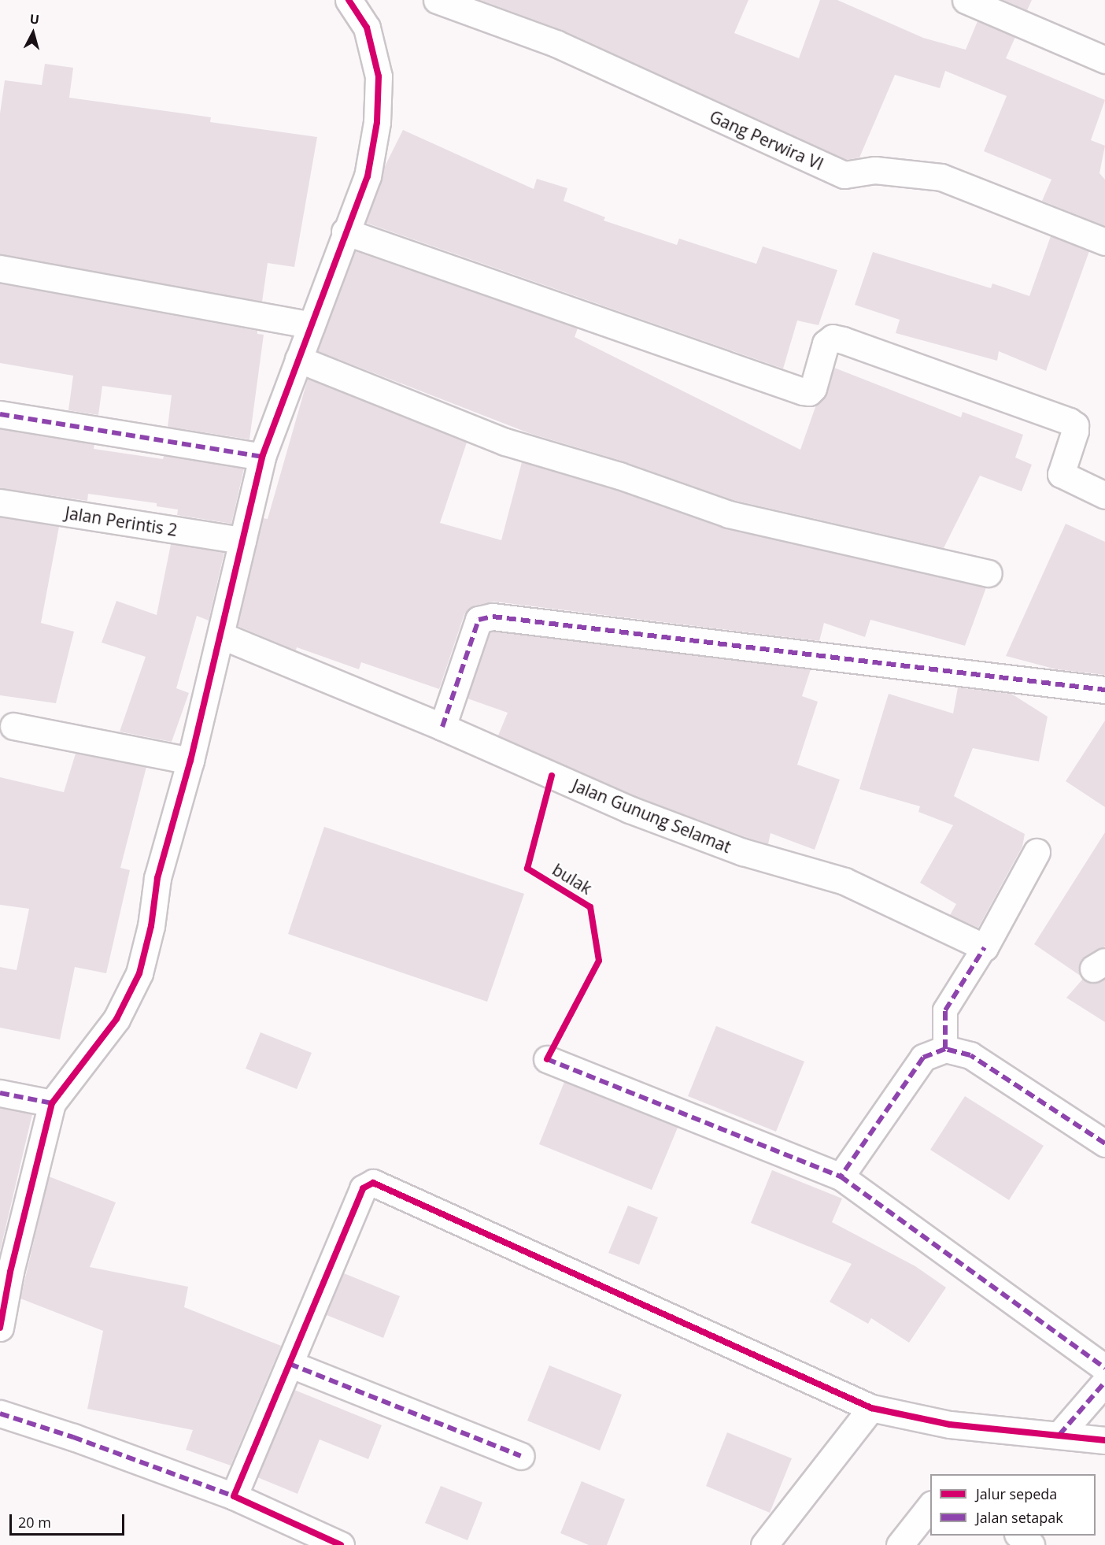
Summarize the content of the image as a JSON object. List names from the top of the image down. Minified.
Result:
{"streets":{"street":["Gang Perwira VI","Jalan Perintis 2","Jalan Gunung Selamat"],"cycle path":["bulak"]},"legend":["Jalur sepeda","Jalan setapak"],"scale_bar":"20 m","north":"top"}
